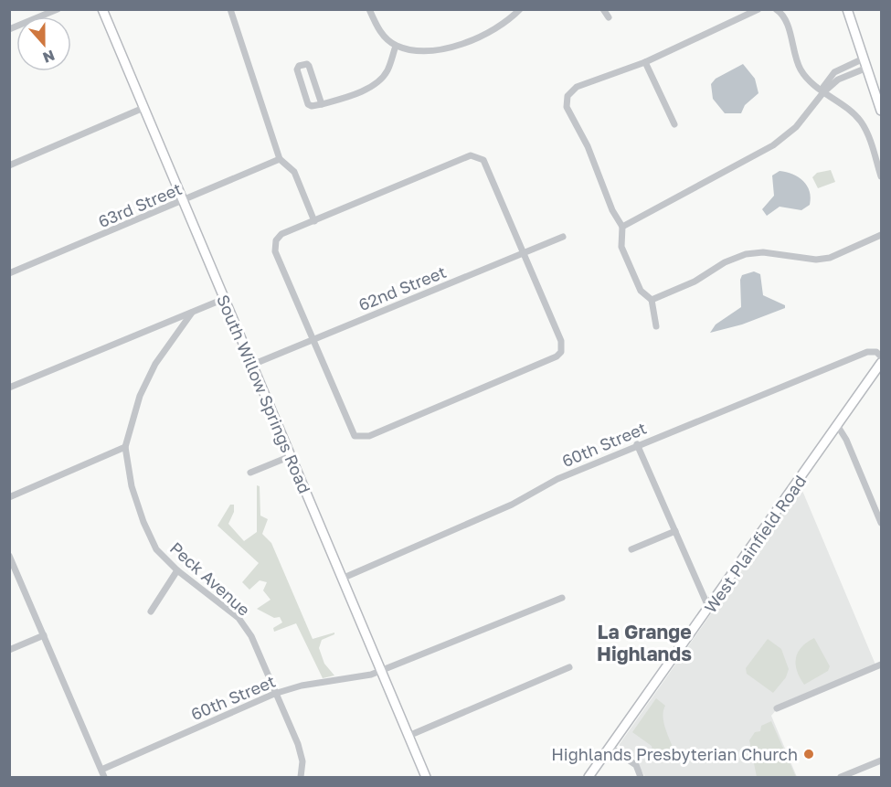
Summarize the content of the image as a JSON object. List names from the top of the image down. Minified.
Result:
{"streets":{"street":["63rd Street","62nd Street","South Willow Springs Road","60th Street","West Plainfield Road","Peck Avenue"]},"crossings":[["63rd Street","South Willow Springs Road"],["62nd Street","South Willow Springs Road"],["South Willow Springs Road","60th Street"],["60th Street","Peck Avenue"]],"districts":["La Grange Highlands"],"places":["Highlands Presbyterian Church"],"north":"bottom"}
